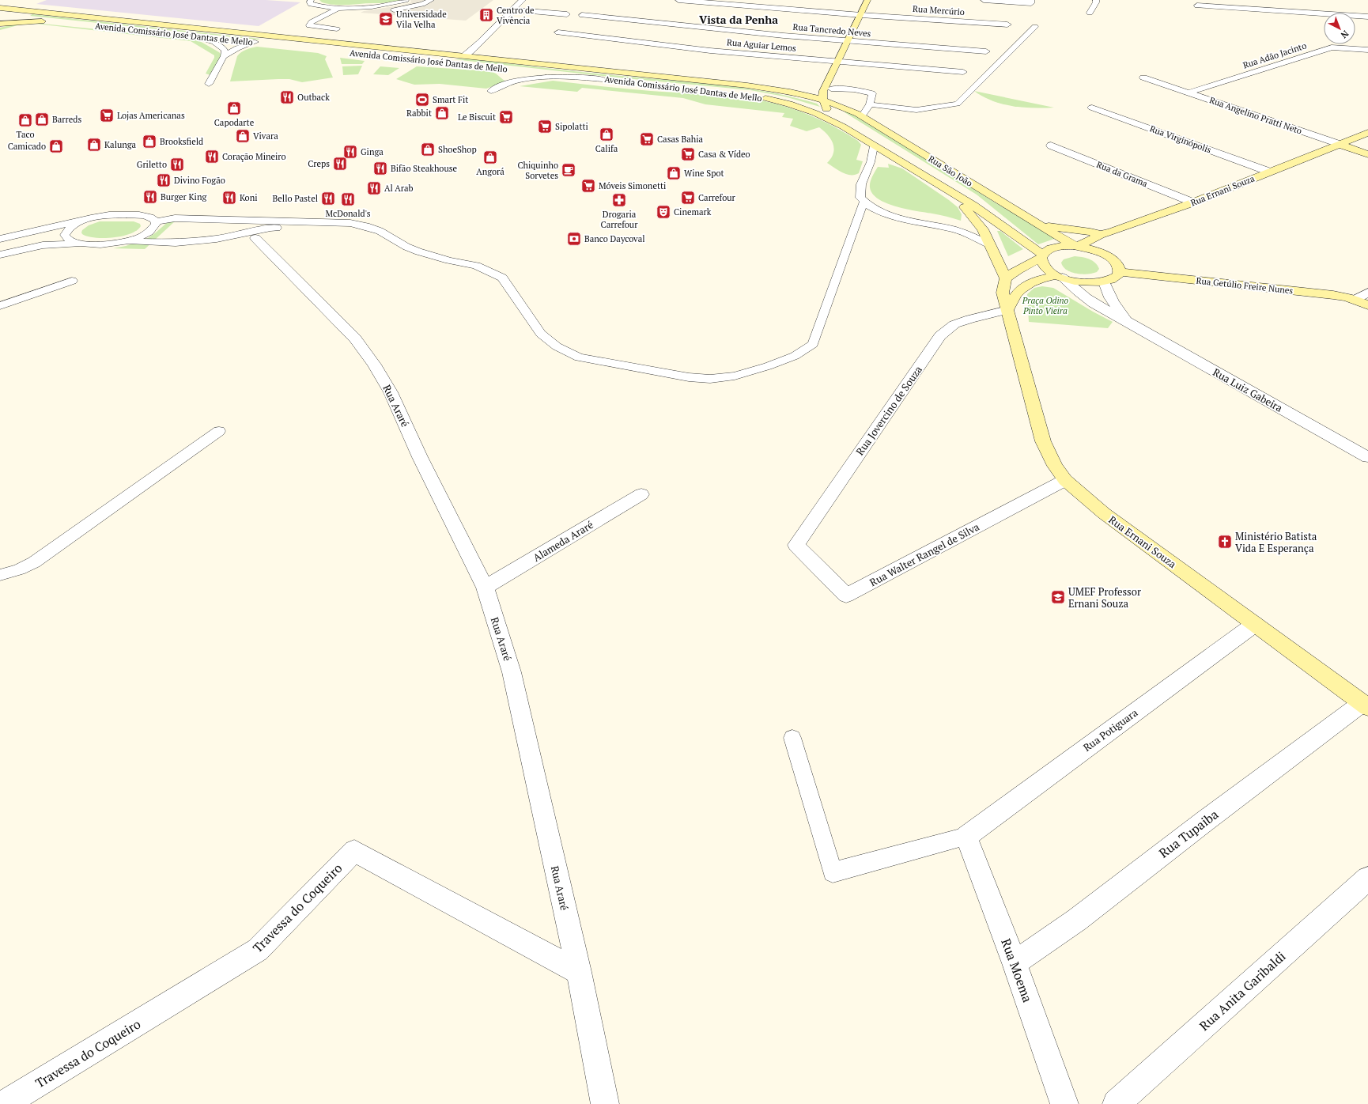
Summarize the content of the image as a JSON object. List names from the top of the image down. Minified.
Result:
{"streets":{"main road":["Avenida Comissário José Dantas de Mello","Rua Angelino Pratti Neto","Rua São João","Rua Ernani Souza","Rua Getúlio Freire Nunes"],"street":["Rua Mercúrio","Rua Tancredo Neves","Rua Aguiar Lemos","Rua Adão Jacinto","Rua Virginópolis","Rua da Grama","Rua Luiz Gabeira","Rua Araré","Rua Jovercino de Souza","Alameda Araré","Rua Walter Rangel de Silva","Rua Potiguara","Rua Tupaiba","Travessa do Coqueiro","Rua Moema","Rua Anita Garibaldi"]},"crossings":[["Avenida Comissário José Dantas de Mello","Rua São João"],["Rua Adão Jacinto","Rua Angelino Pratti Neto"],["Rua Angelino Pratti Neto","Rua Ernani Souza"],["Rua Virginópolis","Rua Ernani Souza"],["Rua São João","Rua Ernani Souza"],["Rua da Grama","Rua Ernani Souza"],["Rua Ernani Souza","Rua Jovercino de Souza"],["Rua Ernani Souza","Rua Walter Rangel de Silva"],["Rua Ernani Souza","Rua Potiguara"],["Rua Ernani Souza","Rua Tupaiba"],["Rua Araré","Alameda Araré"],["Rua Araré","Travessa do Coqueiro"],["Rua Jovercino de Souza","Rua Walter Rangel de Silva"],["Rua Potiguara","Rua Moema"],["Rua Tupaiba","Rua Moema"]],"districts":["Vista da Penha"],"parks":["Praça Odino Pinto Vieira"],"places":{"building":["Centro de Vivência"],"school or university":["Universidade Vila Velha","UMEF Professor Ernani Souza"],"restaurant":["Outback","Ginga","Coração Mineiro","Creps","Griletto","Bifão Steakhouse","Divino Fogão","Al Arab","Burger King","Koni","Bello Pastel","McDonald's"],"sports":["Smart Fit"],"shop":["Capodarte","Rabbit","Barreds","Taco","Califa","Vivara","Brooksfield","Kalunga","Camicado","ShoeShop","Angorá","Wine Spot"],"supermarket":["Lojas Americanas","Le Biscuit","Sipolatti","Casas Bahia","Casa & Vídeo","Móveis Simonetti","Carrefour"],"cafe":["Chiquinho Sorvetes"],"pharmacy":["Drogaria Carrefour"],"theatre":["Cinemark"],"bank":["Banco Daycoval"],"church":["Ministério Batista Vida E Esperança"]},"north":"bottom right"}
